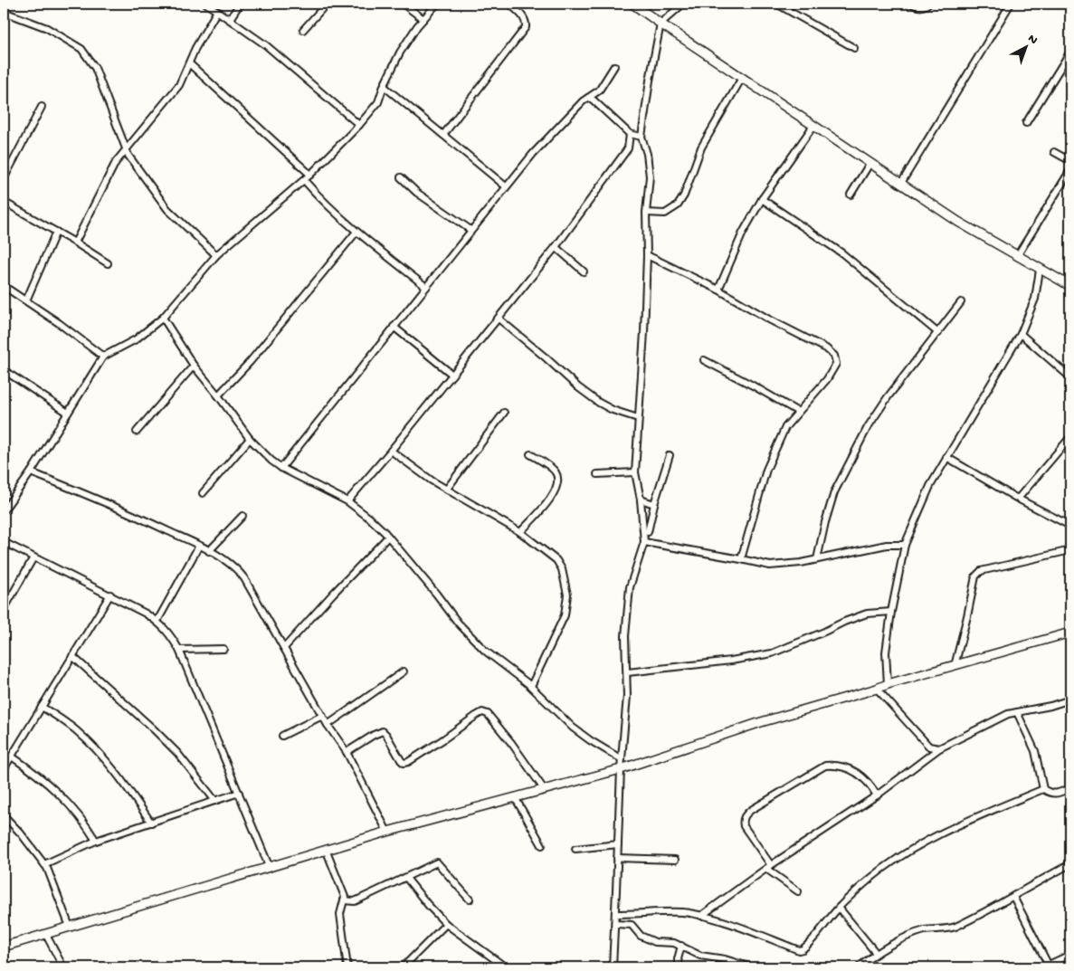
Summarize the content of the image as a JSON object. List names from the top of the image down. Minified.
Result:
{"north":"top right"}
